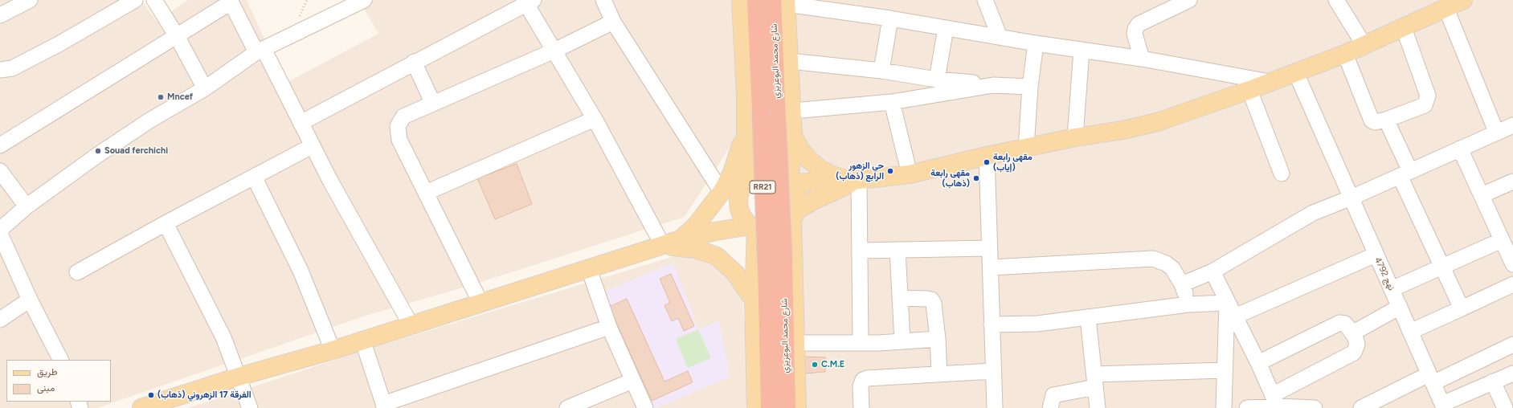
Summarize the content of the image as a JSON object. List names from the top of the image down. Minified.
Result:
{"streets":{"highway":["شارع محمد البوعزيزي","RR21"],"street":["نهج 4792"]},"crossings":[["شارع محمد البوعزيزي","RR21"]],"places":["Mncef","Souad ferchichi","مقهى رابعة (إياب)","حي الزهور الرابع (ذهاب)","مقهى رابعة (ذهاب)","C.M.E","الفرقة 17 الزهروني (ذهاب)"],"legend":["طريق","مبنى"]}
